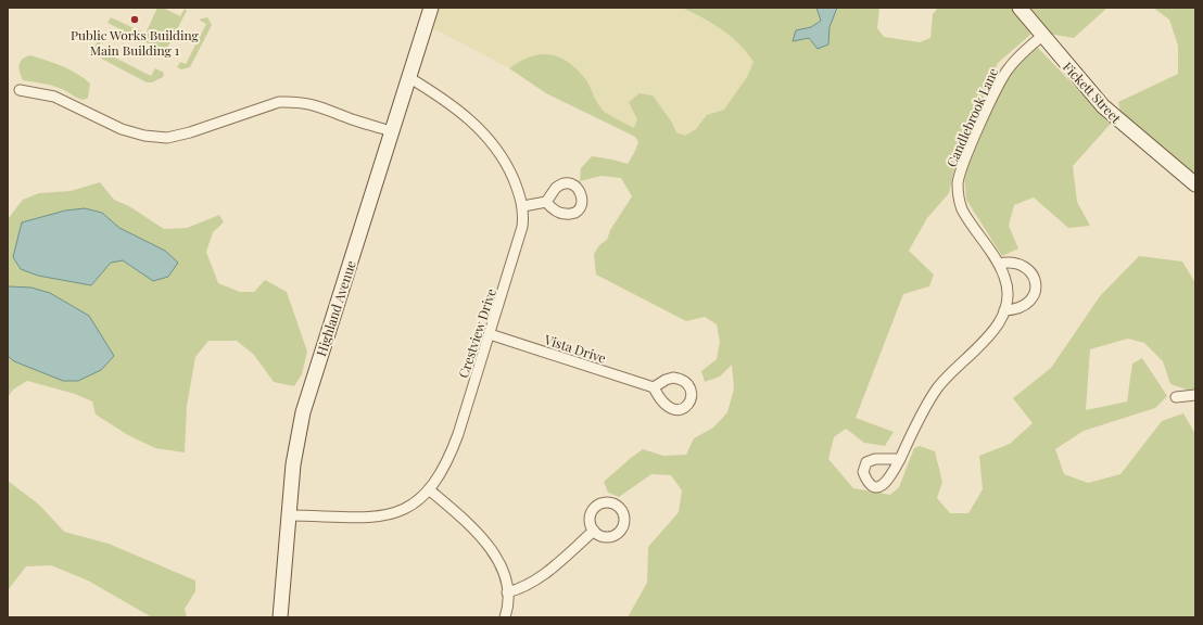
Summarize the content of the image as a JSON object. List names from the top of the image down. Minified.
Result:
{"streets":{"street":["Fickett Street","Candlebrook Lane","Highland Avenue","Crestview Drive","Vista Drive"]},"crossings":[["Fickett Street","Candlebrook Lane"],["Highland Avenue","Crestview Drive"],["Crestview Drive","Vista Drive"]],"places":["Public Works Building Main Building 1"]}
